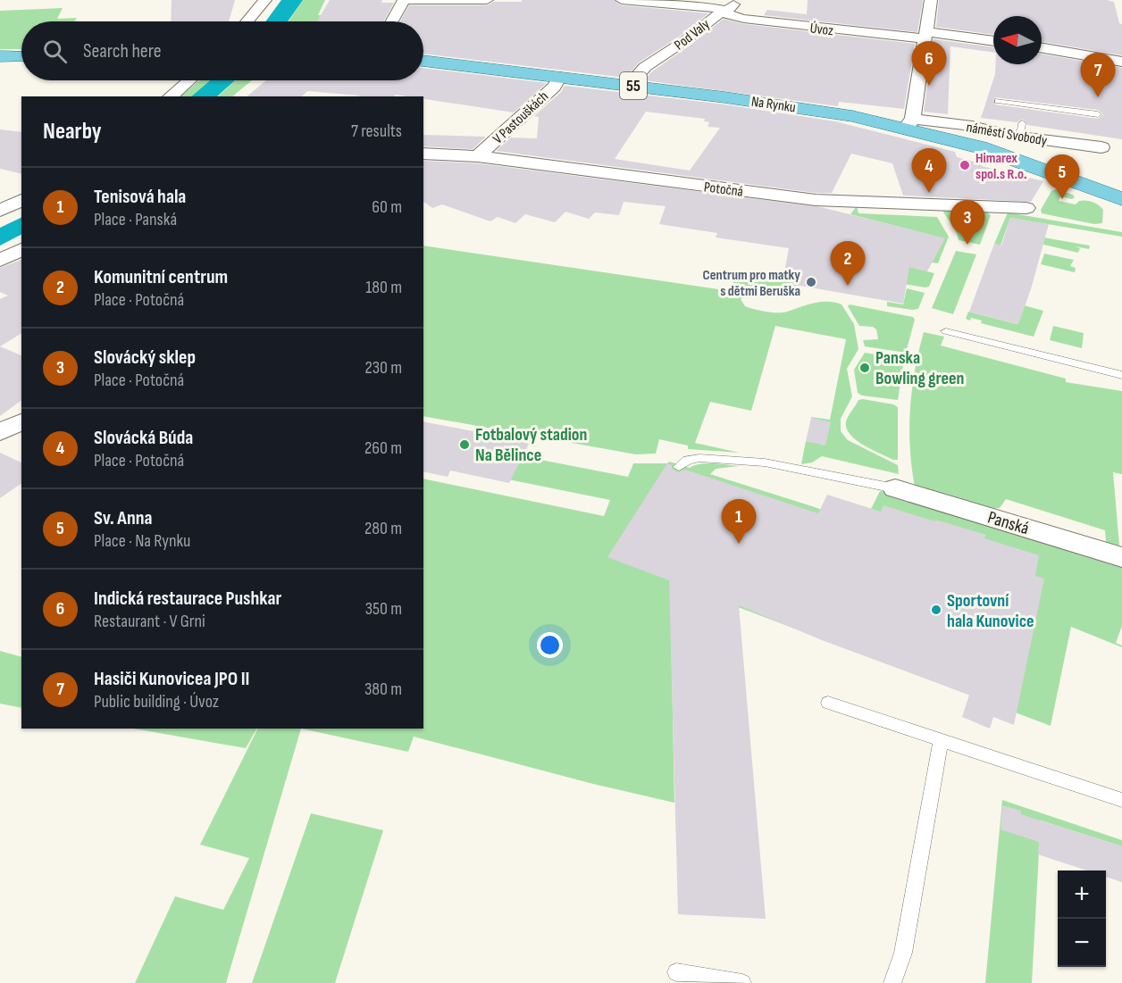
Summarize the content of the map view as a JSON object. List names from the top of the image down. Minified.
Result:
{"streets":{"main road":["55","Na Rynku"],"street":["Úvoz","Pod Valy","V Pastouškách","náměstí Svobody","Potočná","Panská"]},"crossings":[["Úvoz","Pod Valy"],["Pod Valy","Na Rynku"],["Na Rynku","V Pastouškách"],["Na Rynku","náměstí Svobody"],["V Pastouškách","Potočná"]],"places":["Himarex spol.s R.o.","Centrum pro matky s dětmi Beruška","Panska Bowling green","Fotbalový stadion Na Bělince","Sportovní hala Kunovice"],"north":"left","page":{"search":"Search here","pins":["6","7","4","5","3","2","1"],"heading":["Nearby","7 results"],"list":[{"mark":"1","name":"Tenisová hala","note":"Place · Panská","value":"60 m"},{"mark":"2","name":"Komunitní centrum","note":"Place · Potočná","value":"180 m"},{"mark":"3","name":"Slovácký sklep","note":"Place · Potočná","value":"230 m"},{"mark":"4","name":"Slovácká Búda","note":"Place · Potočná","value":"260 m"},{"mark":"5","name":"Sv. Anna","note":"Place · Na Rynku","value":"280 m"},{"mark":"6","name":"Indická restaurace Pushkar","note":"Restaurant · V Grni","value":"350 m"},{"mark":"7","name":"Hasiči Kunovicea JPO II","note":"Public building · Úvoz","value":"380 m"}],"map_buttons":["+","−"]}}
